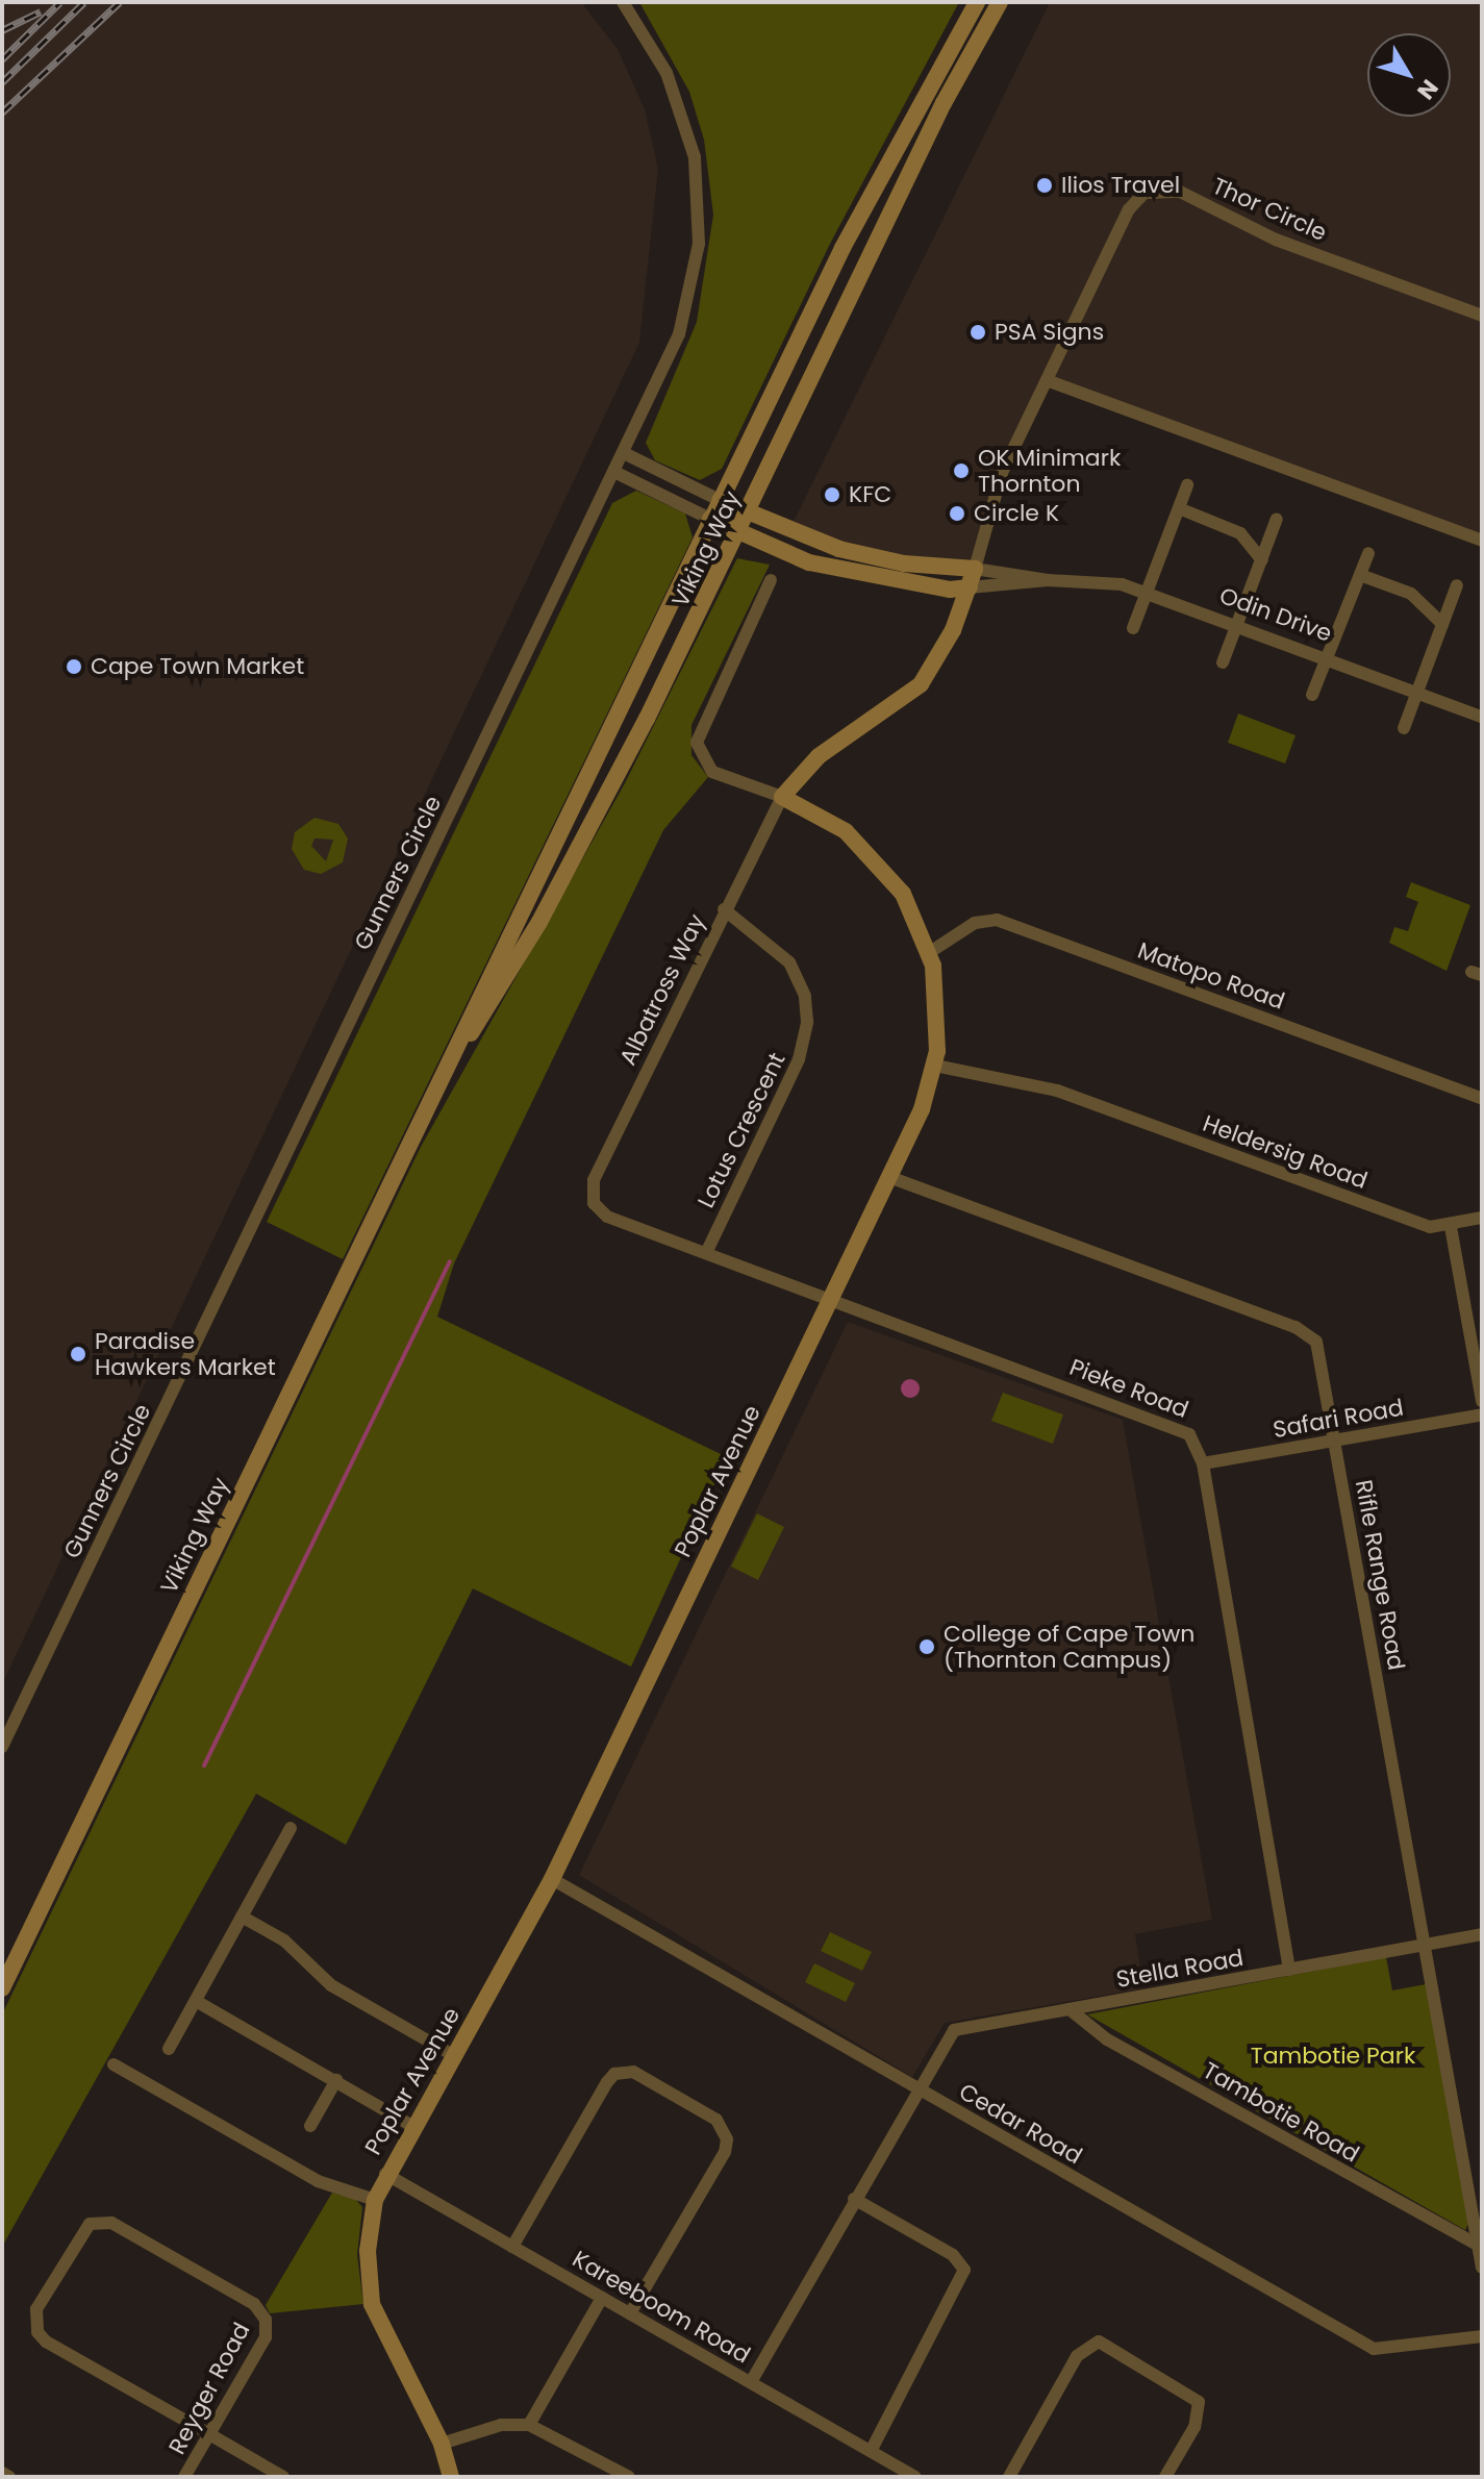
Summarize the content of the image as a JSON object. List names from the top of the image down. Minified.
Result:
{"streets":{"main road":["Viking Way","Odin Drive","Poplar Avenue"],"street":["Thor Circle","Gunners Circle","Matopo Road","Albatross Way","Lotus Crescent","Heldersig Road","Pieke Road","Safari Road","Rifle Range Road","Stella Road","Tambotie Road","Cedar Road","Kareeboom Road","Reyger Road"]},"crossings":[["Thor Circle","Odin Drive"],["Viking Way","Odin Drive"],["Odin Drive","Gunners Circle"],["Matopo Road","Poplar Avenue"],["Albatross Way","Lotus Crescent"],["Albatross Way","Pieke Road"],["Albatross Way","Poplar Avenue"],["Lotus Crescent","Pieke Road"],["Heldersig Road","Poplar Avenue"],["Pieke Road","Safari Road"],["Pieke Road","Poplar Avenue"],["Pieke Road","Stella Road"],["Safari Road","Rifle Range Road"],["Poplar Avenue","Rifle Range Road"],["Poplar Avenue","Cedar Road"],["Poplar Avenue","Kareeboom Road"],["Rifle Range Road","Stella Road"],["Rifle Range Road","Tambotie Road"],["Stella Road","Tambotie Road"],["Stella Road","Cedar Road"],["Stella Road","Kareeboom Road"]],"parks":["Tambotie Park"],"places":["Ilios Travel","PSA Signs","OK Minimark Thornton","KFC","Circle K","Cape Town Market","Paradise Hawkers Market","College of Cape Town (Thornton Campus)"],"north":"bottom right"}
